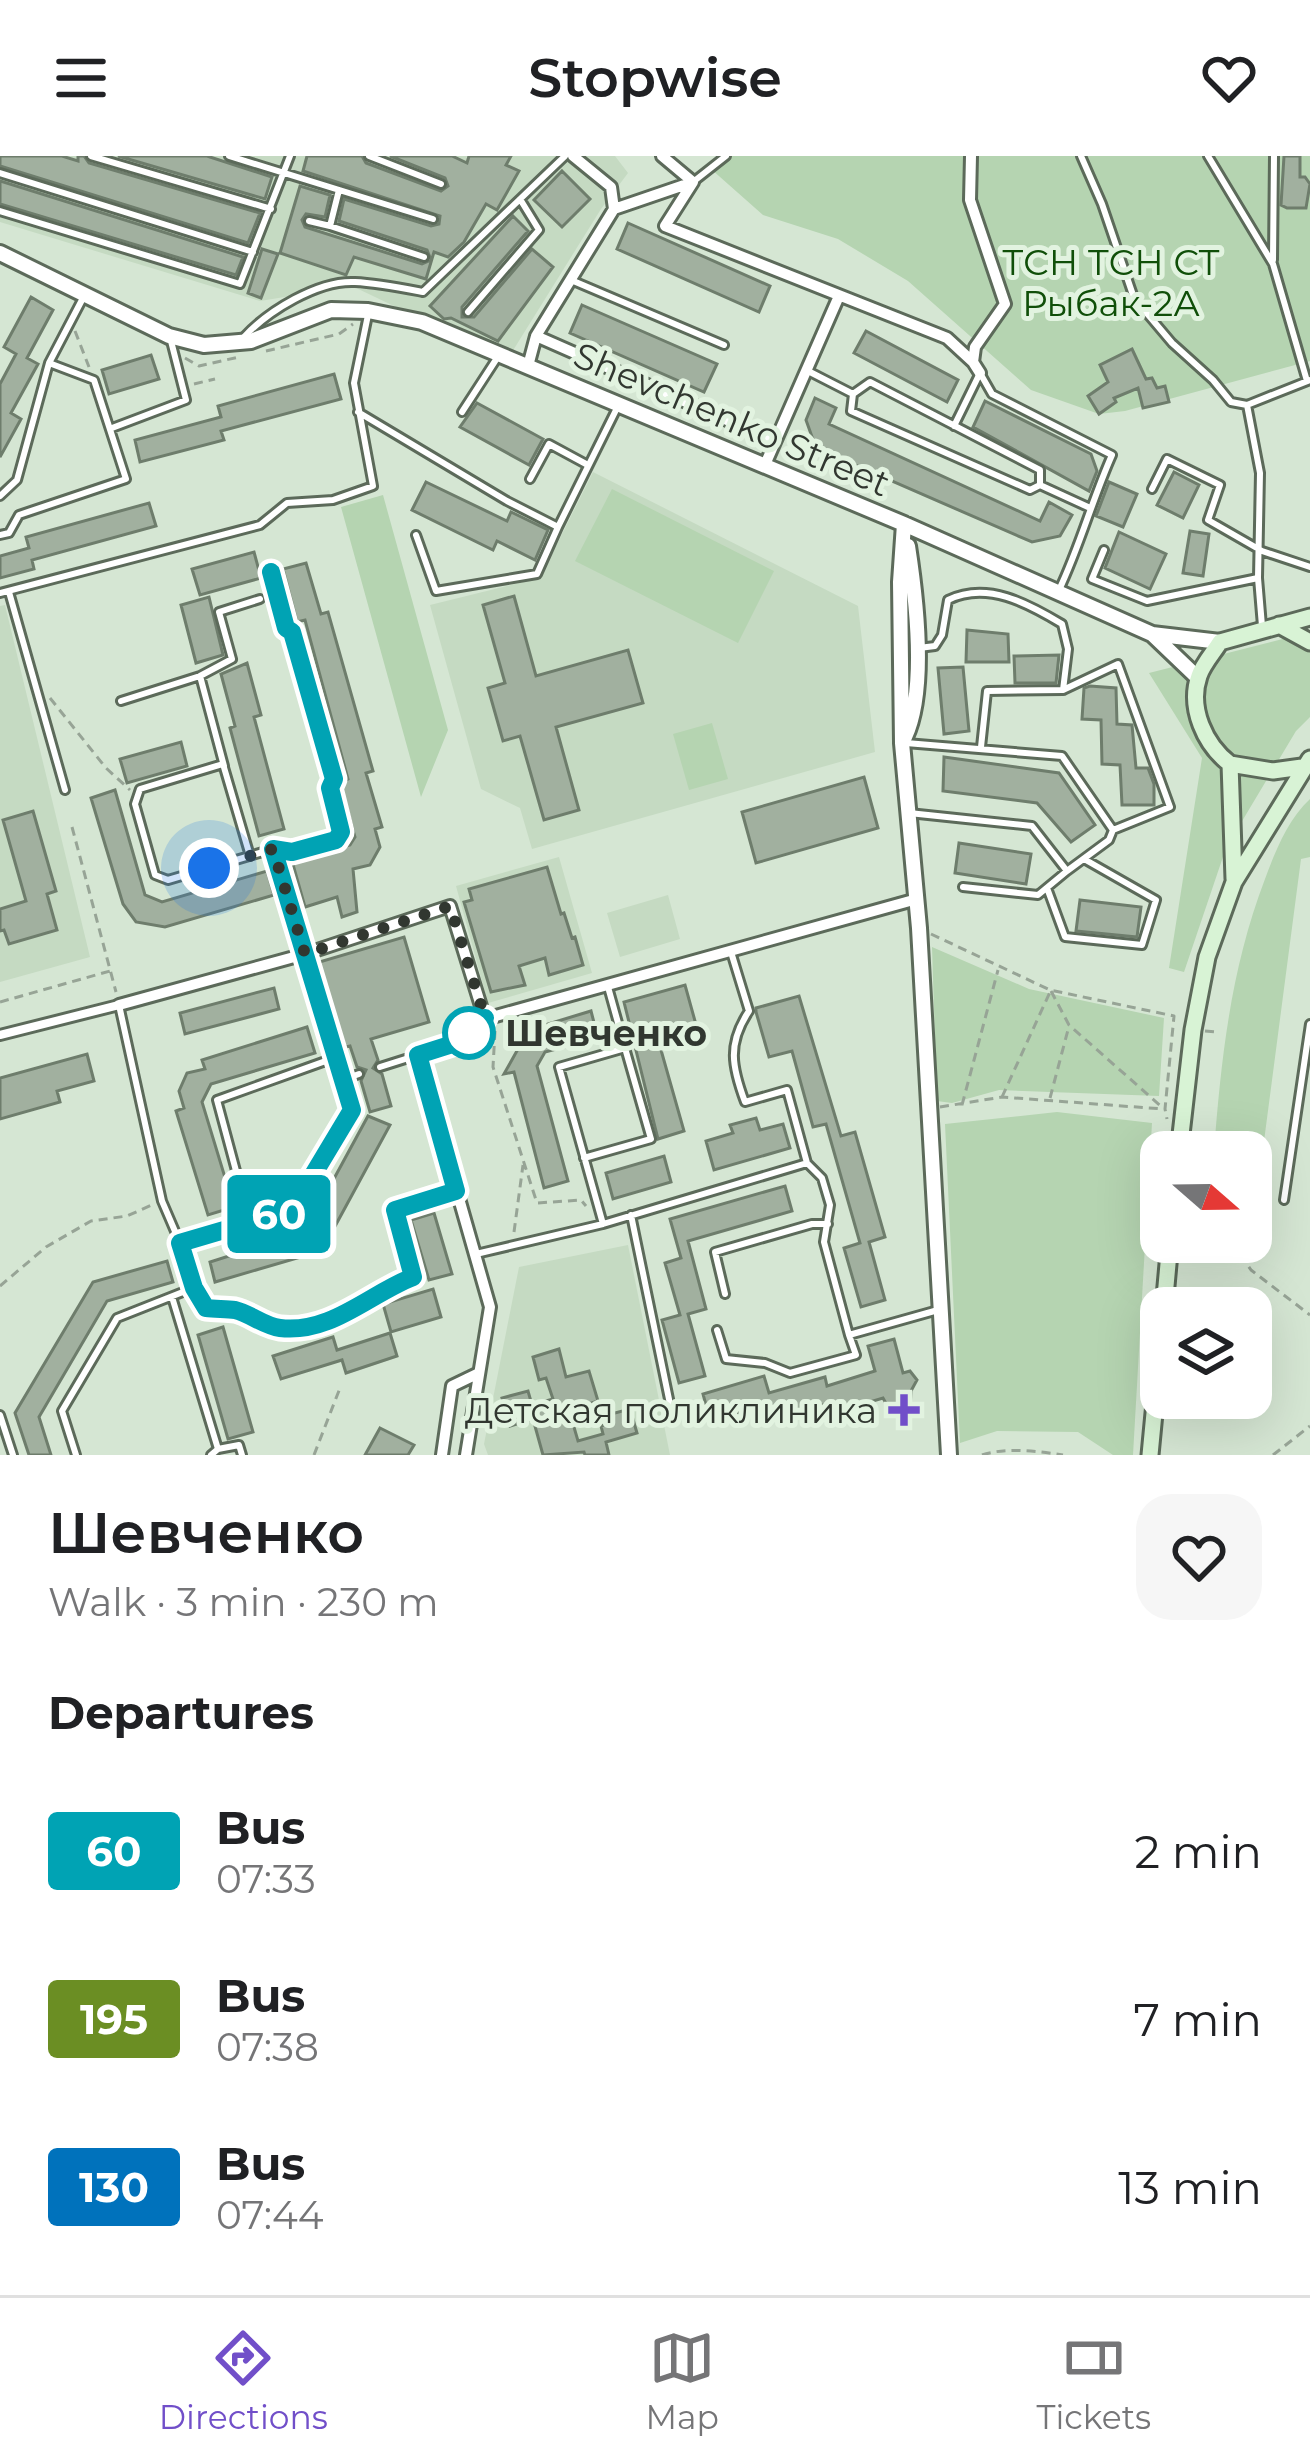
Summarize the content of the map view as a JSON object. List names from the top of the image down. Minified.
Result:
{"streets":{"street":["Shevchenko Street"]},"parks":["ТСН ТСН СТ Рыбак-2А"],"places":{"other":["Шевченко"],"health":["Детская поликлиника"]},"lines":["bus line 60"],"north":"right","page":{"header":"Stopwise","on_map":"60","heading":[["Шевченко","Walk · 3 min · 230 m"],"Departures"],"list":[{"mark":"60","name":"Bus","note":"07:33","value":"2 min"},{"mark":"195","name":"Bus","note":"07:38","value":"7 min"},{"mark":"130","name":"Bus","note":"07:44","value":"13 min"}],"tabs":["Directions","Map","Tickets"]}}
